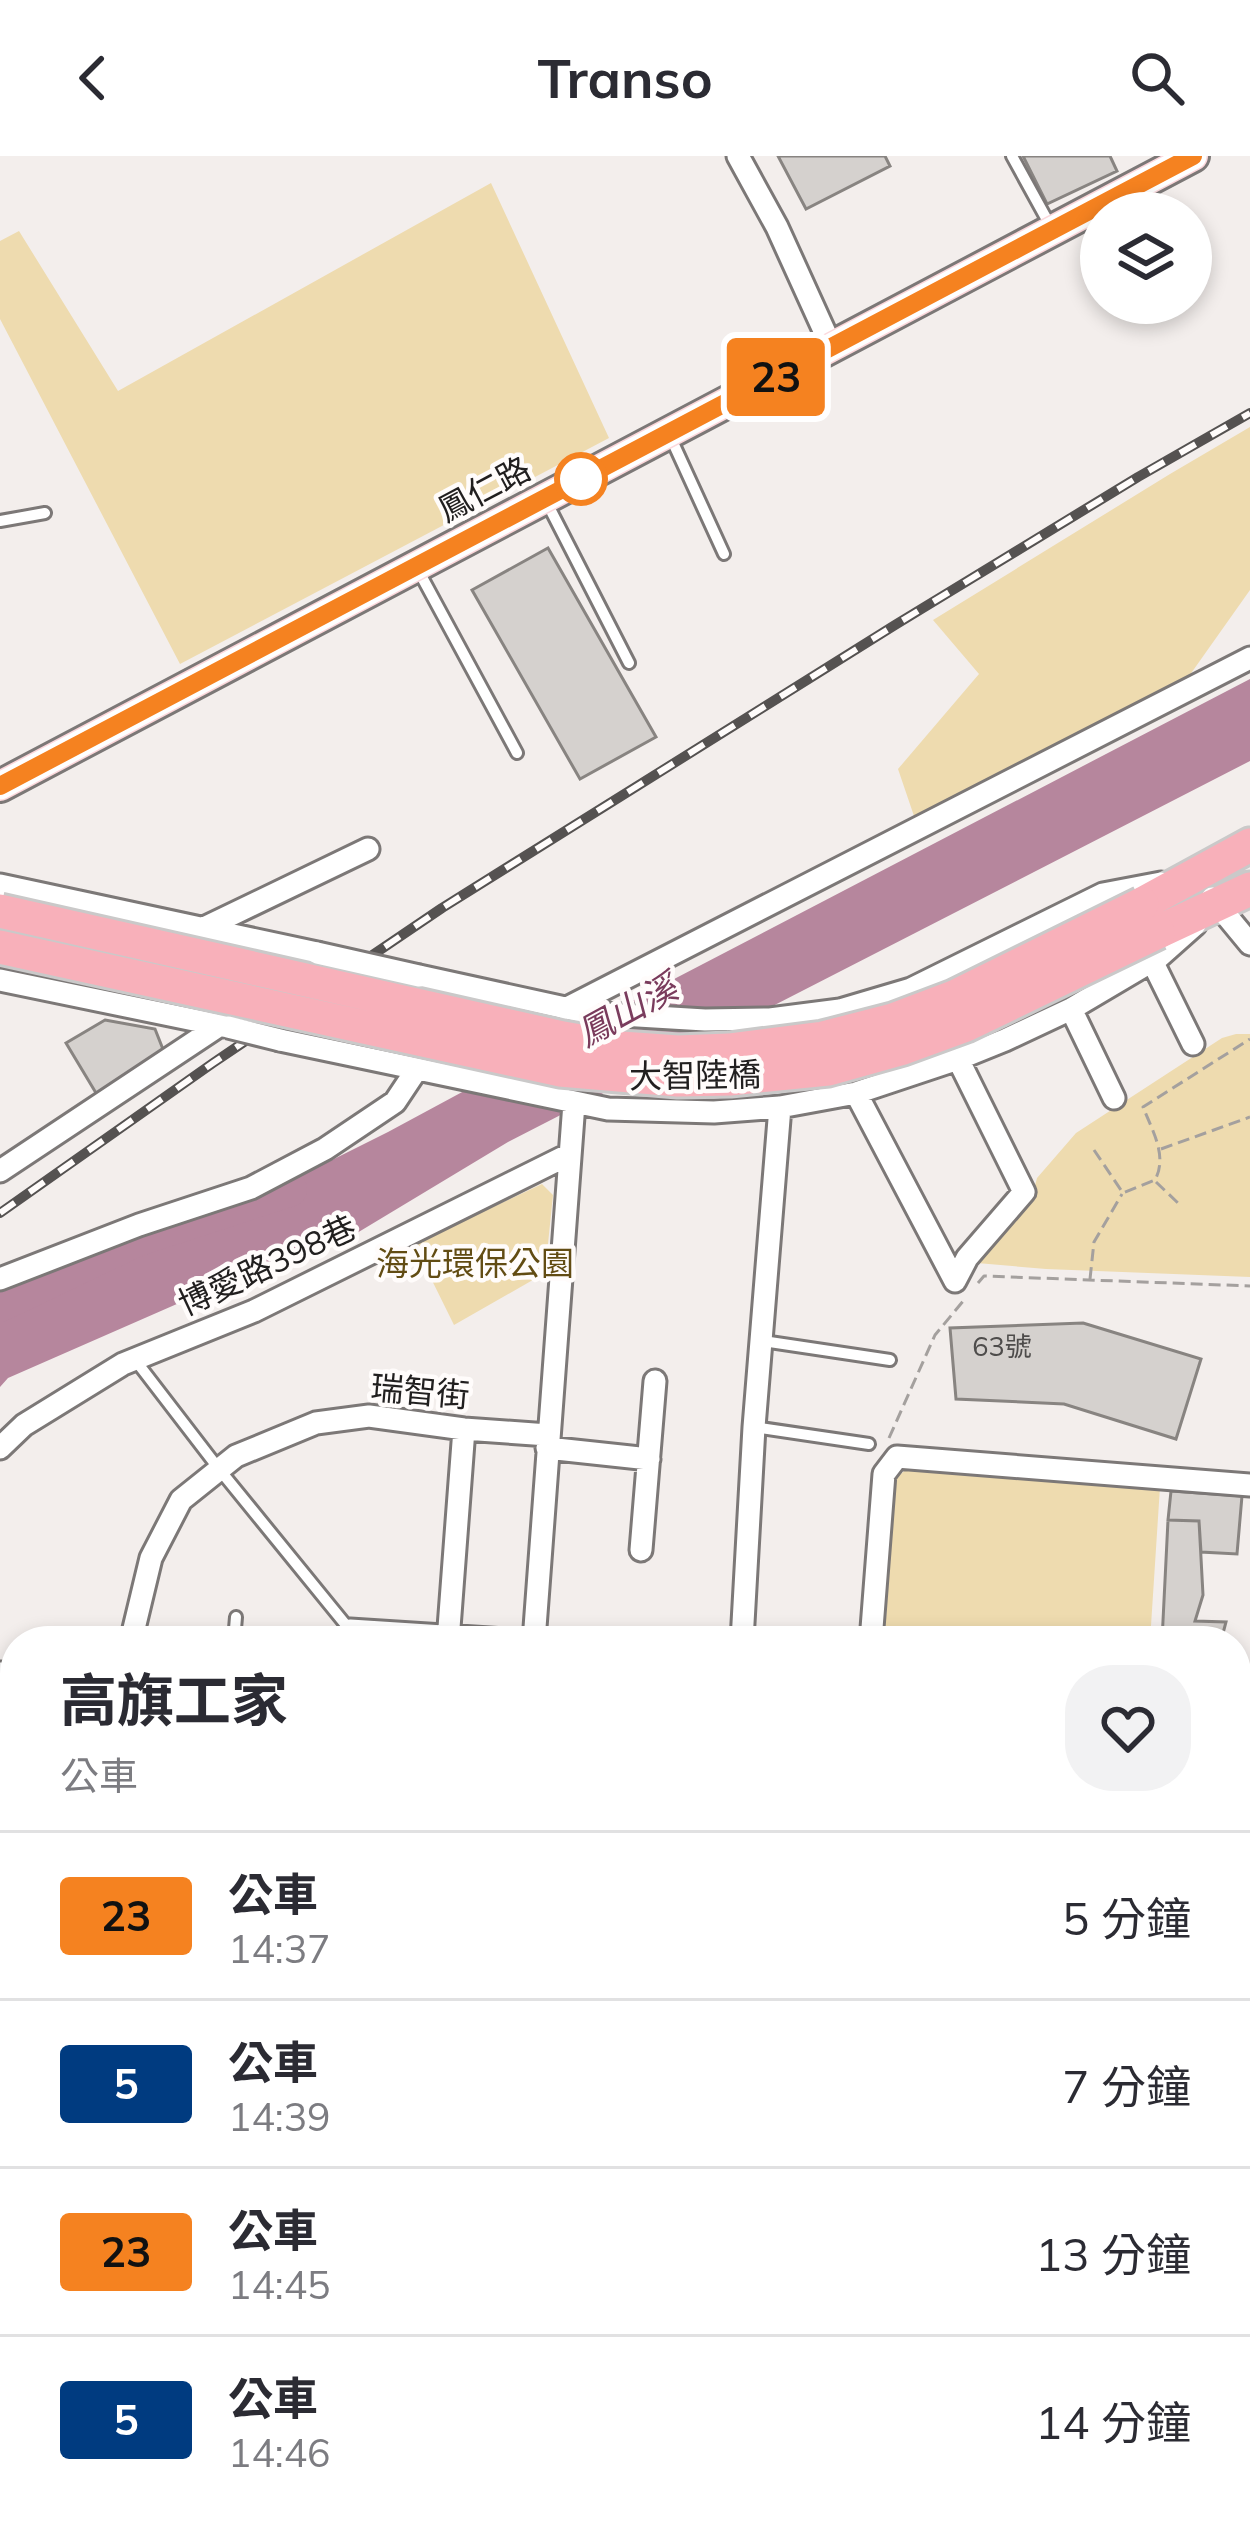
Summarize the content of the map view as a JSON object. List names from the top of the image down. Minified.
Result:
{"streets":{"main road":["大智陸橋"],"street":["鳳仁路","博愛路398巷","瑞智街"]},"water":["鳳山溪"],"parks":["海光環保公園"],"lines":["bus line 23"],"house_numbers":["63號"],"page":{"header":"Transo","on_map":"23","heading":["高旗工家","公車"],"list":[{"mark":"23","name":"公車","note":"14:37","value":"5 分鐘"},{"mark":"5","name":"公車","note":"14:39","value":"7 分鐘"},{"mark":"23","name":"公車","note":"14:45","value":"13 分鐘"},{"mark":"5","name":"公車","note":"14:46","value":"14 分鐘"}]}}
